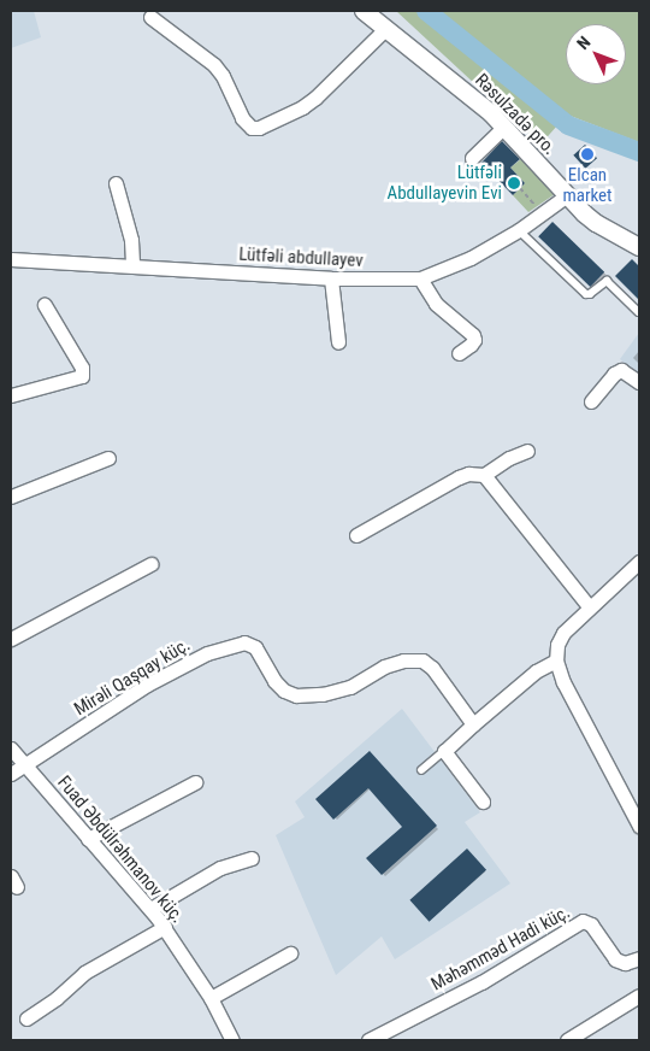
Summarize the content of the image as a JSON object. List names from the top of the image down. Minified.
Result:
{"streets":{"street":["Rəsulzadə pro.","Lütfəli abdullayev","Mirəli Qaşqay küç.","Fuad Əbdülrəhmanov küç.","Məhəmməd Hadi küç."]},"crossings":[["Rəsulzadə pro.","Lütfəli abdullayev"],["Mirəli Qaşqay küç.","Fuad Əbdülrəhmanov küç."]],"places":["Elcan market","Lütfəli Abdullayevin Evi"],"north":"top left"}
